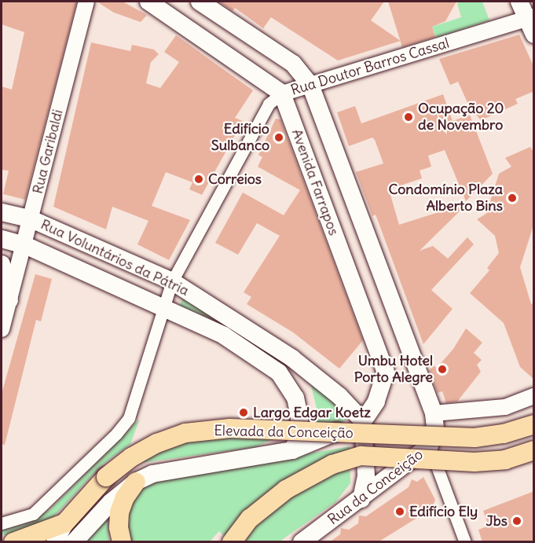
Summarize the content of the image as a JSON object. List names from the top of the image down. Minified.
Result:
{"streets":{"main road":["Avenida Farrapos","Rua Voluntários da Pátria","Elevada da Conceição","Rua da Conceição"],"street":["Rua Doutor Barros Cassal","Rua Garibaldi"]},"crossings":[["Rua Doutor Barros Cassal","Avenida Farrapos"],["Rua Doutor Barros Cassal","Rua Voluntários da Pátria"],["Rua Garibaldi","Rua Voluntários da Pátria"],["Avenida Farrapos","Rua Voluntários da Pátria"],["Avenida Farrapos","Rua da Conceição"]],"places":["Ocupação 20 de Novembro","Edifício Sulbanco","Correios","Condomínio Plaza Alberto Bins","Umbu Hotel Porto Alegre","Largo Edgar Koetz","Edifício Ely","Jbs"]}
